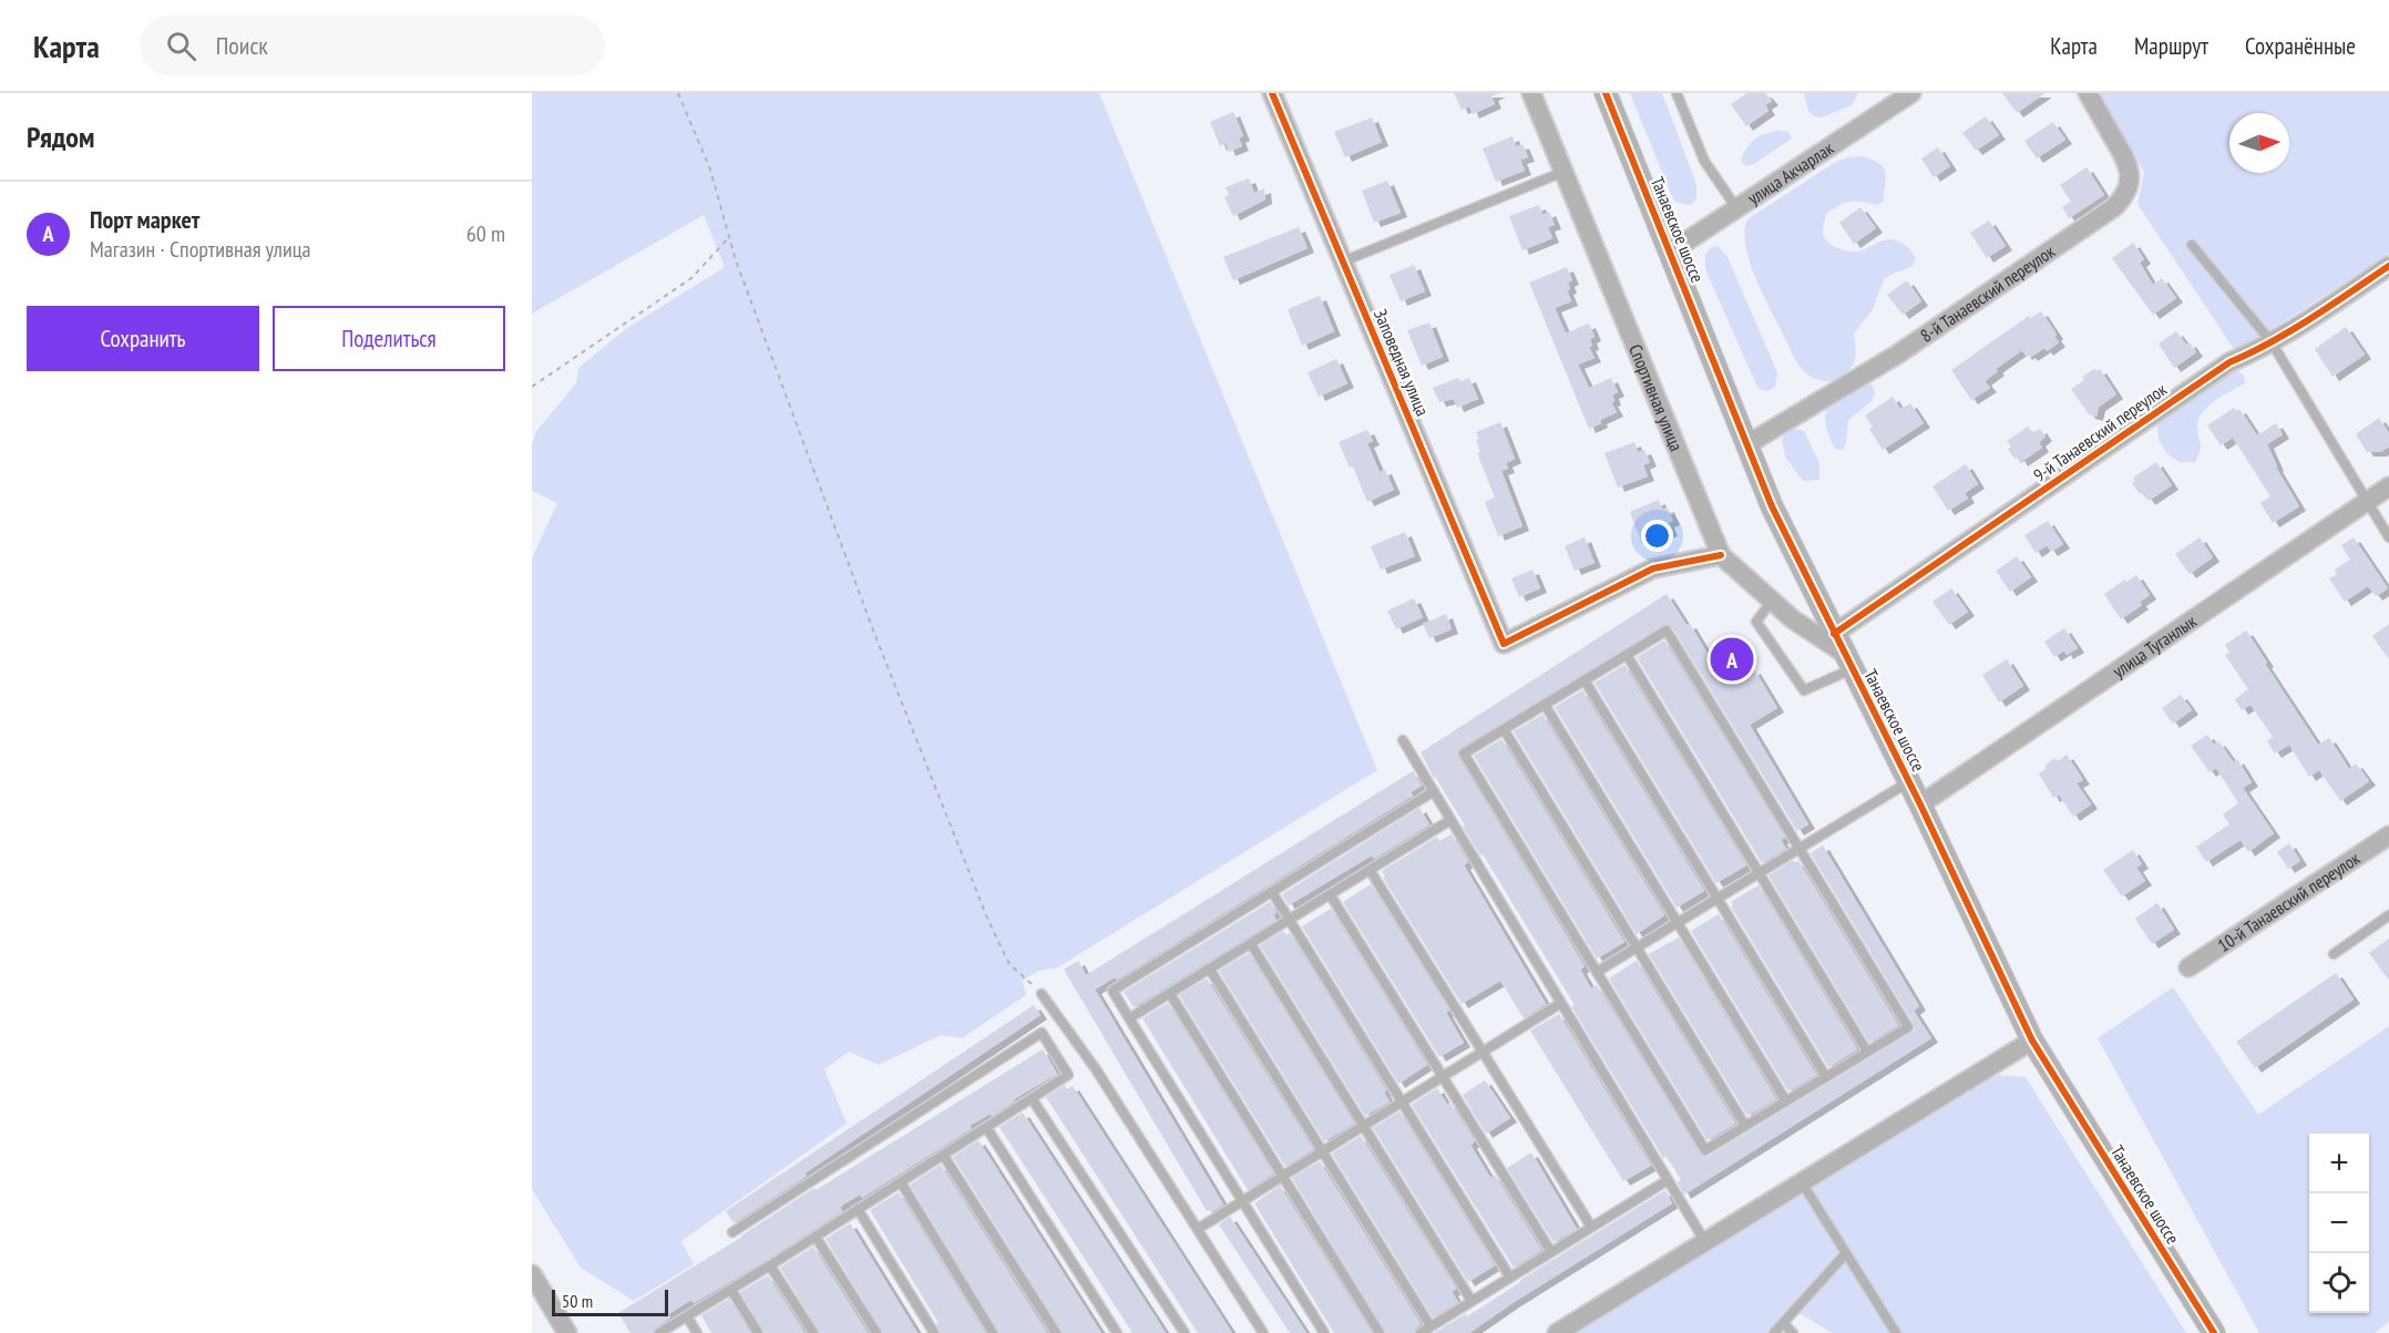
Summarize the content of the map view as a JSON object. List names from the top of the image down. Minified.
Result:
{"streets":{"street":["улица Акчарлак","Танаевское шоссе","8-й Танаевский переулок","Заповедная улица","Спортивная улица","9-й Танаевский переулок","улица Туганлык","10-й Танаевский переулок"]},"crossings":[["улица Акчарлак","Танаевское шоссе"],["Танаевское шоссе","8-й Танаевский переулок"],["Танаевское шоссе","Спортивная улица"],["Танаевское шоссе","9-й Танаевский переулок"],["Танаевское шоссе","улица Туганлык"],["Заповедная улица","Спортивная улица"],["Спортивная улица","9-й Танаевский переулок"]],"scale_bar":"50 m","north":"right","page":{"header":"Карта","search":"Поиск","nav":["Карта","Маршрут","Сохранённые"],"heading":"Рядом","list":[{"mark":"A","name":"Порт маркет","note":"Магазин · Спортивная улица","value":"60 m"}],"buttons":["Сохранить","Поделиться"],"pins":"A","map_buttons":["+","−"],"scale":"50 m"}}
